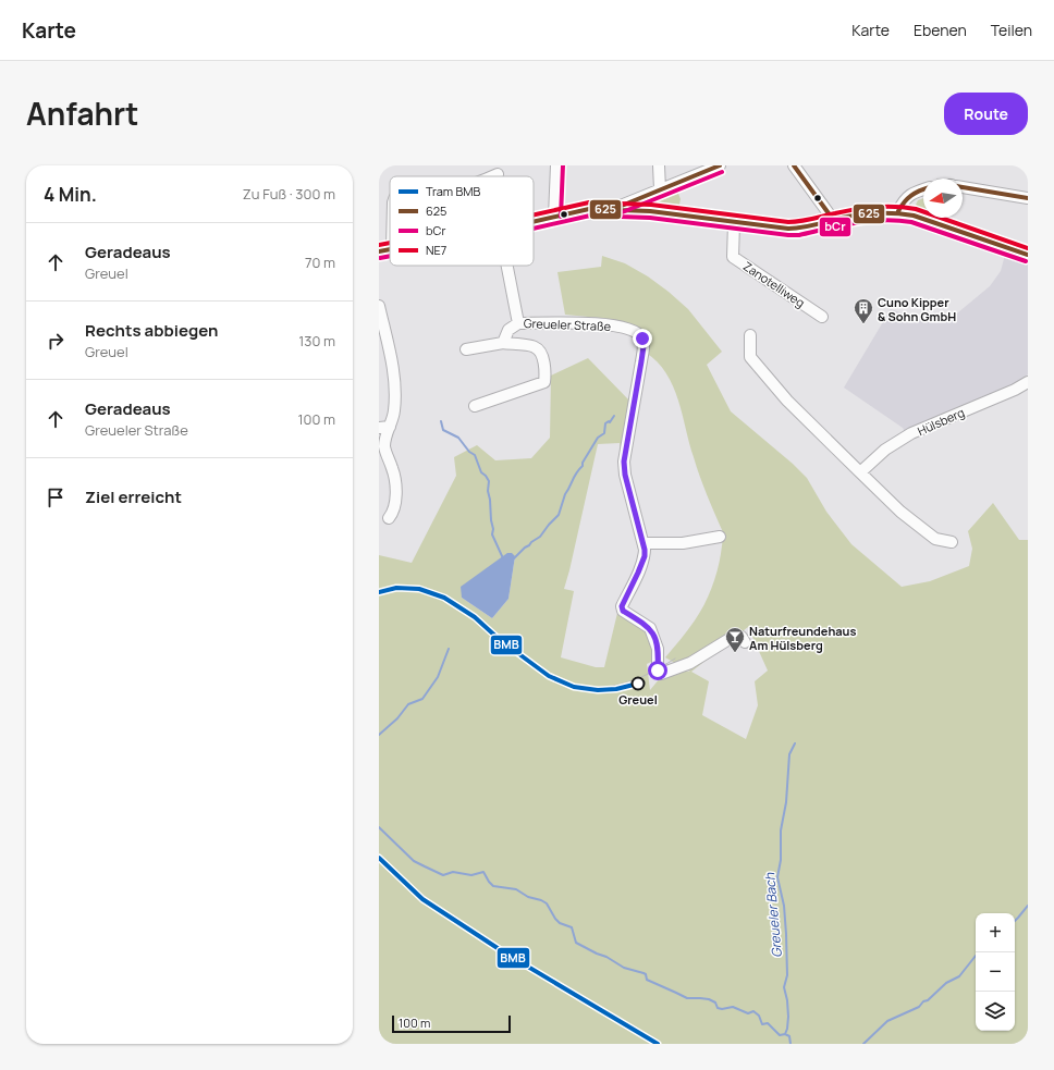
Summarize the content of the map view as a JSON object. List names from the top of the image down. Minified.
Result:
{"streets":{"street":["Zanotelliweg","Greueler Straße","Hülsberg"]},"water":["Greueler Bach"],"places":{"building":["Cuno Kipper & Sohn GmbH"],"bar":["Naturfreundehaus Am Hülsberg"],"other":["Greuel"]},"lines":["transit line 625","transit line bCr","transit line NE7","tram line BMB"],"legend":["Tram BMB","625","bCr","NE7"],"scale_bar":"100 m","north":"left","page":{"header":"Karte","nav":["Karte","Ebenen","Teilen"],"title":"Anfahrt","buttons":"Route","heading":["4 Min.","Zu Fuß · 300 m"],"list":[["Geradeaus","Greuel","70 m"],["Rechts abbiegen","Greuel","130 m"],["Geradeaus","Greueler Straße","100 m"],"Ziel erreicht"],"map_buttons":["+","−"],"scale":"100 m"}}
